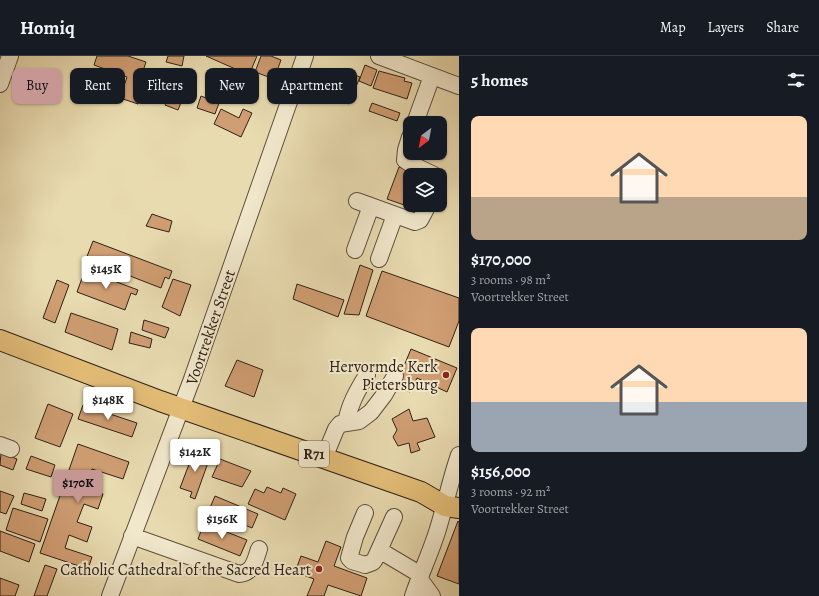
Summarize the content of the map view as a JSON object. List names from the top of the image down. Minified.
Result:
{"streets":{"main road":["R71"],"street":["Voortrekker Street"]},"crossings":[["Voortrekker Street","R71"]],"places":["Hervormde Kerk Pietersburg","Catholic Cathedral of the Sacred Heart"],"north":"bottom left","page":{"header":"Homiq","nav":["Map","Layers","Share"],"heading":"5 homes","chip":["Buy","Rent","Filters","New","Apartment"],"list":[{"name":"$170,000","note":"3 rooms · 98 m² · Voortrekker Street"},{"name":"$156,000","note":"3 rooms · 92 m² · Voortrekker Street"}],"price":["$145K","$148K","$142K","$170K","$156K"]}}
